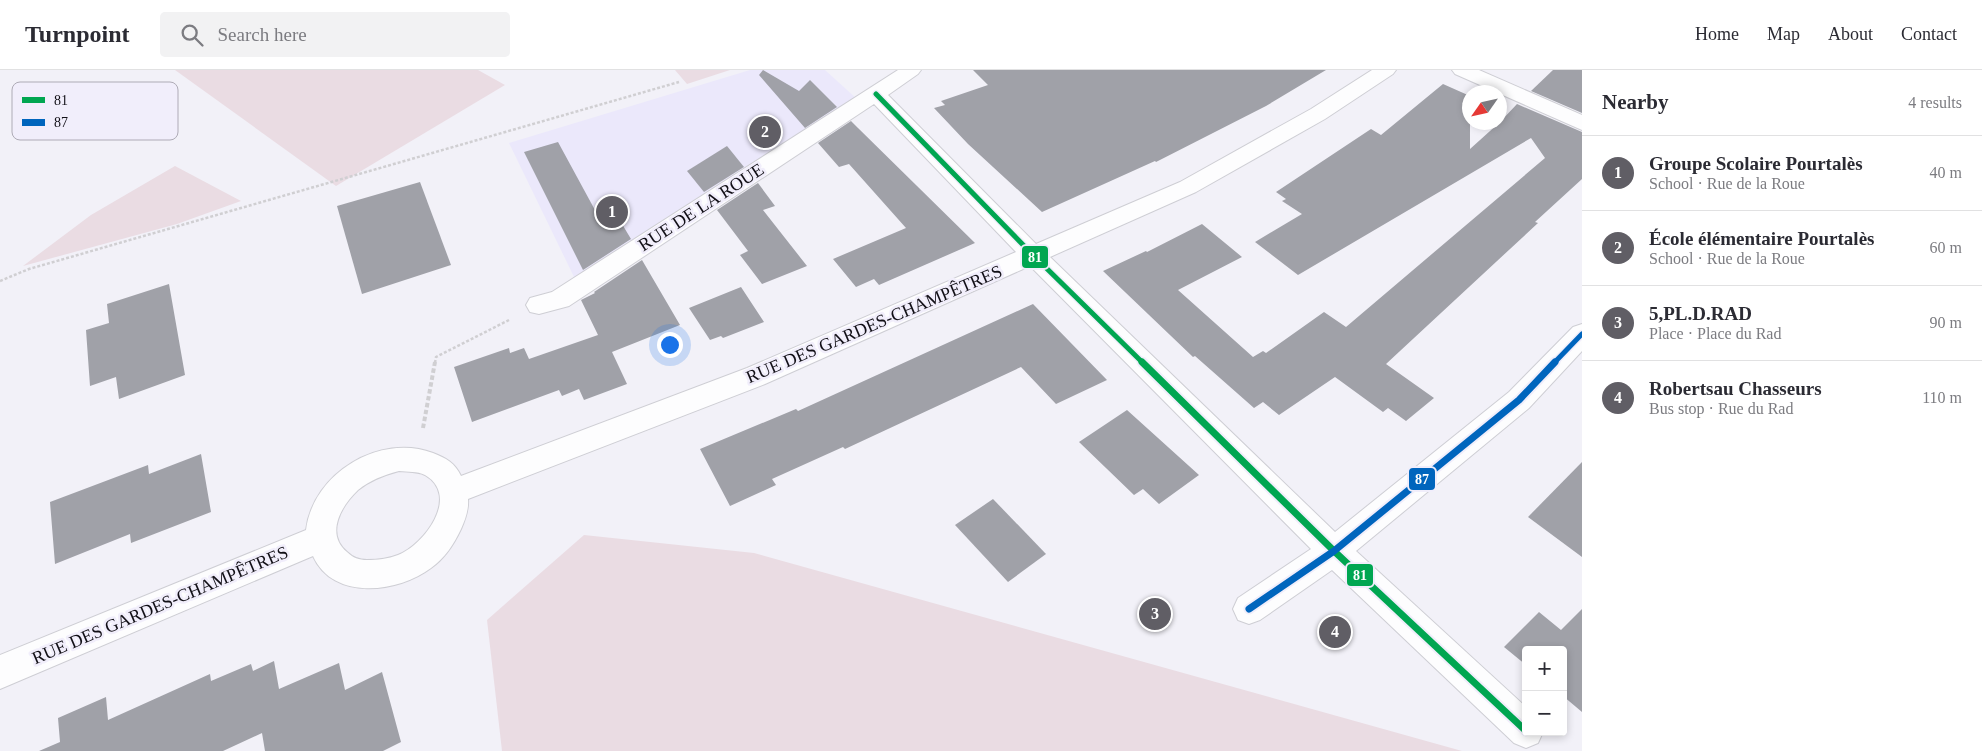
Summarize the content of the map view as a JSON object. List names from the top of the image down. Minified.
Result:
{"streets":{"street":["RUE DE LA ROUE","RUE DES GARDES-CHAMPÊTRES"]},"lines":["transit line 81","transit line 87"],"legend":["81","87"],"north":"bottom left","page":{"header":"Turnpoint","search":"Search here","nav":["Home","Map","About","Contact"],"heading":["Nearby","4 results"],"pins":["2","1","3","4"],"list":[{"mark":"1","name":"Groupe Scolaire Pourtalès","note":"School · Rue de la Roue","value":"40 m"},{"mark":"2","name":"École élémentaire Pourtalès","note":"School · Rue de la Roue","value":"60 m"},{"mark":"3","name":"5,PL.D.RAD","note":"Place · Place du Rad","value":"90 m"},{"mark":"4","name":"Robertsau Chasseurs","note":"Bus stop · Rue du Rad","value":"110 m"}],"map_buttons":["+","−"]}}
